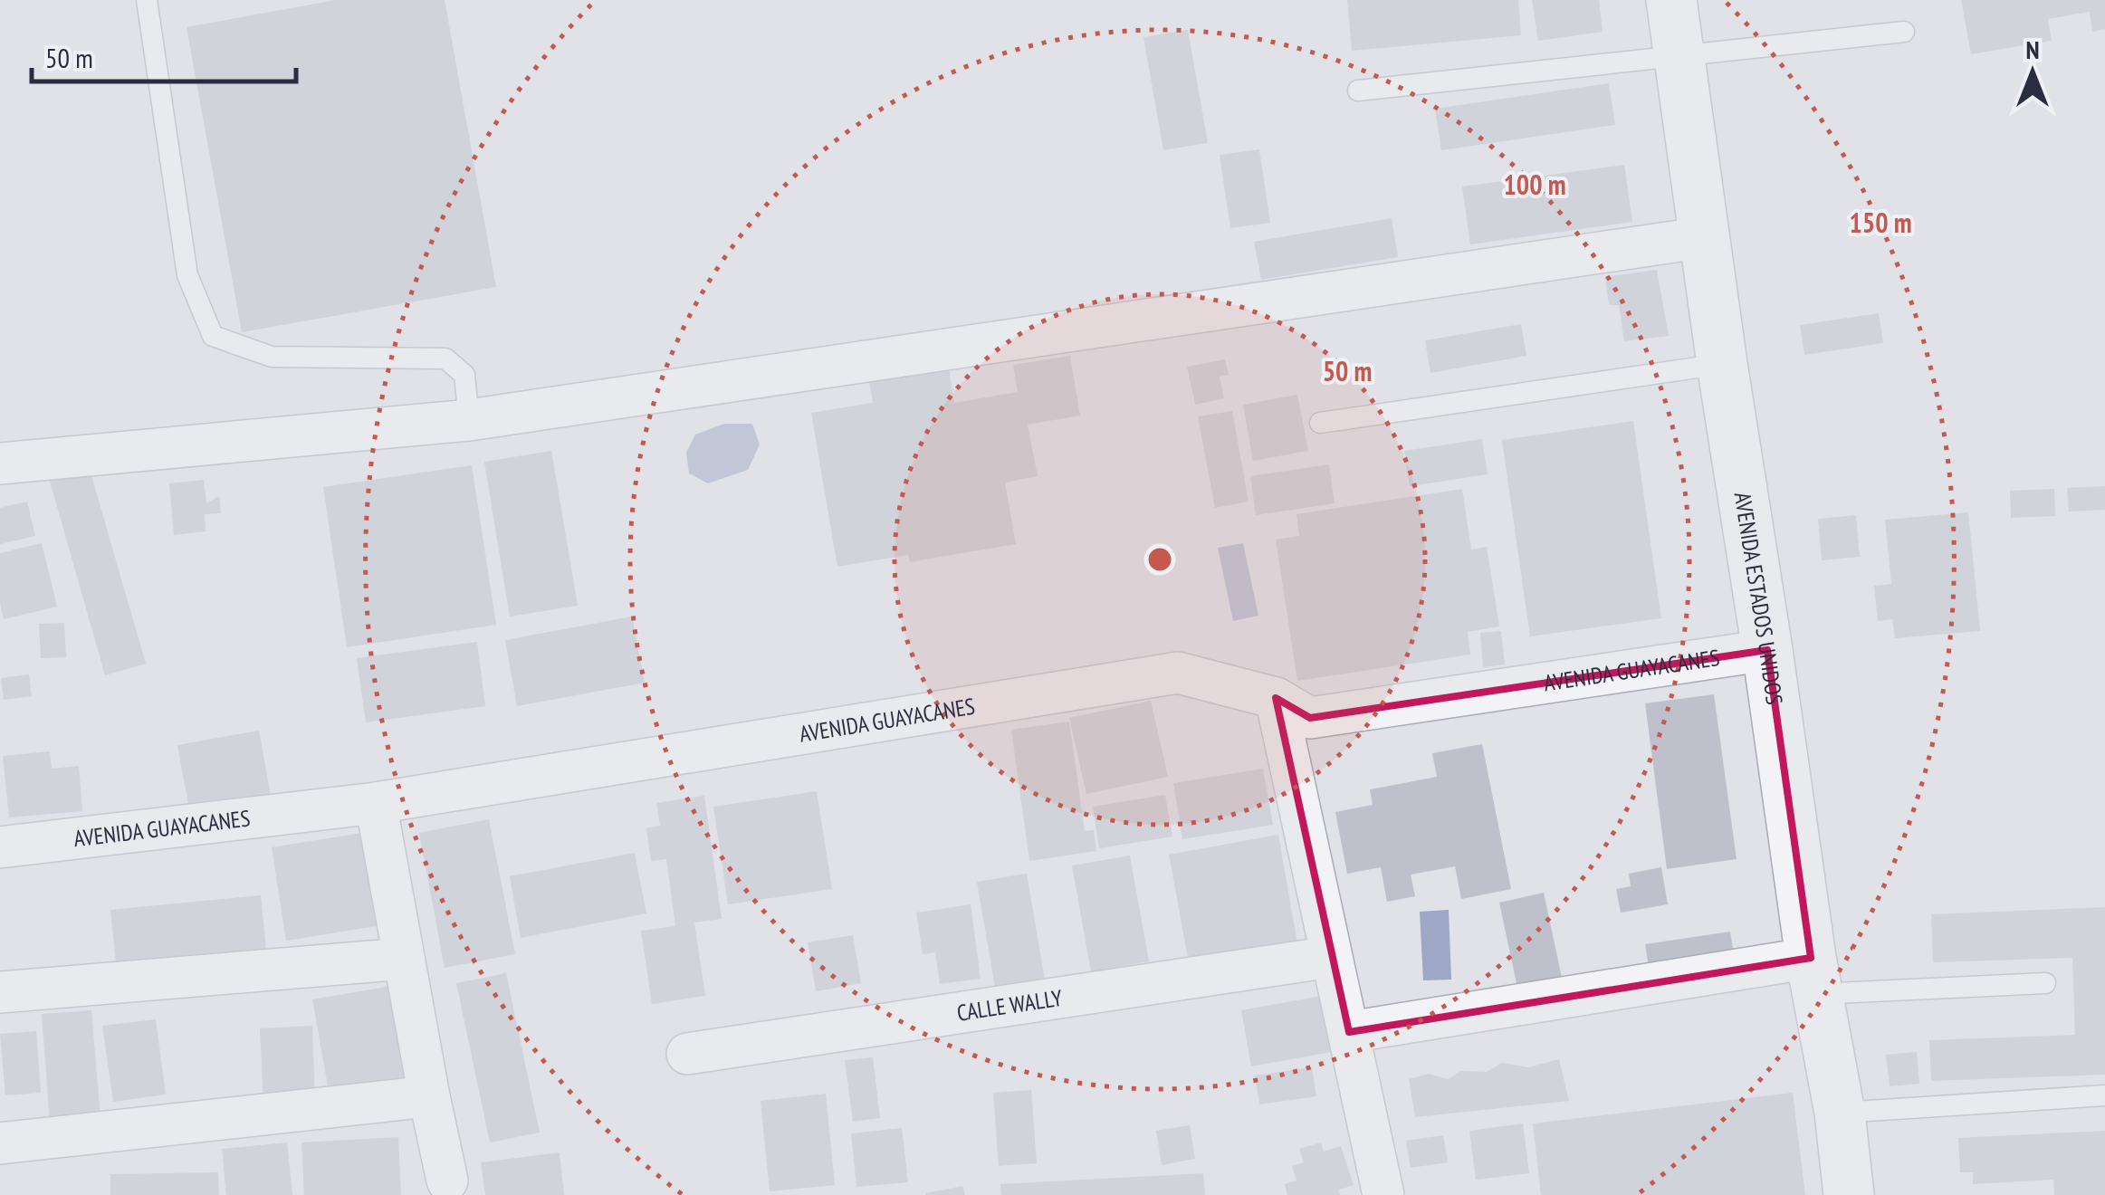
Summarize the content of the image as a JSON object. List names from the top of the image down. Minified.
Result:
{"streets":{"street":["AVENIDA ESTADOS UNIDOS","AVENIDA GUAYACANES","CALLE WALLY"]},"crossings":[["AVENIDA ESTADOS UNIDOS","AVENIDA GUAYACANES"]],"scale_bar":"50 m","north":"top","rings":["100 m","150 m","50 m"]}
